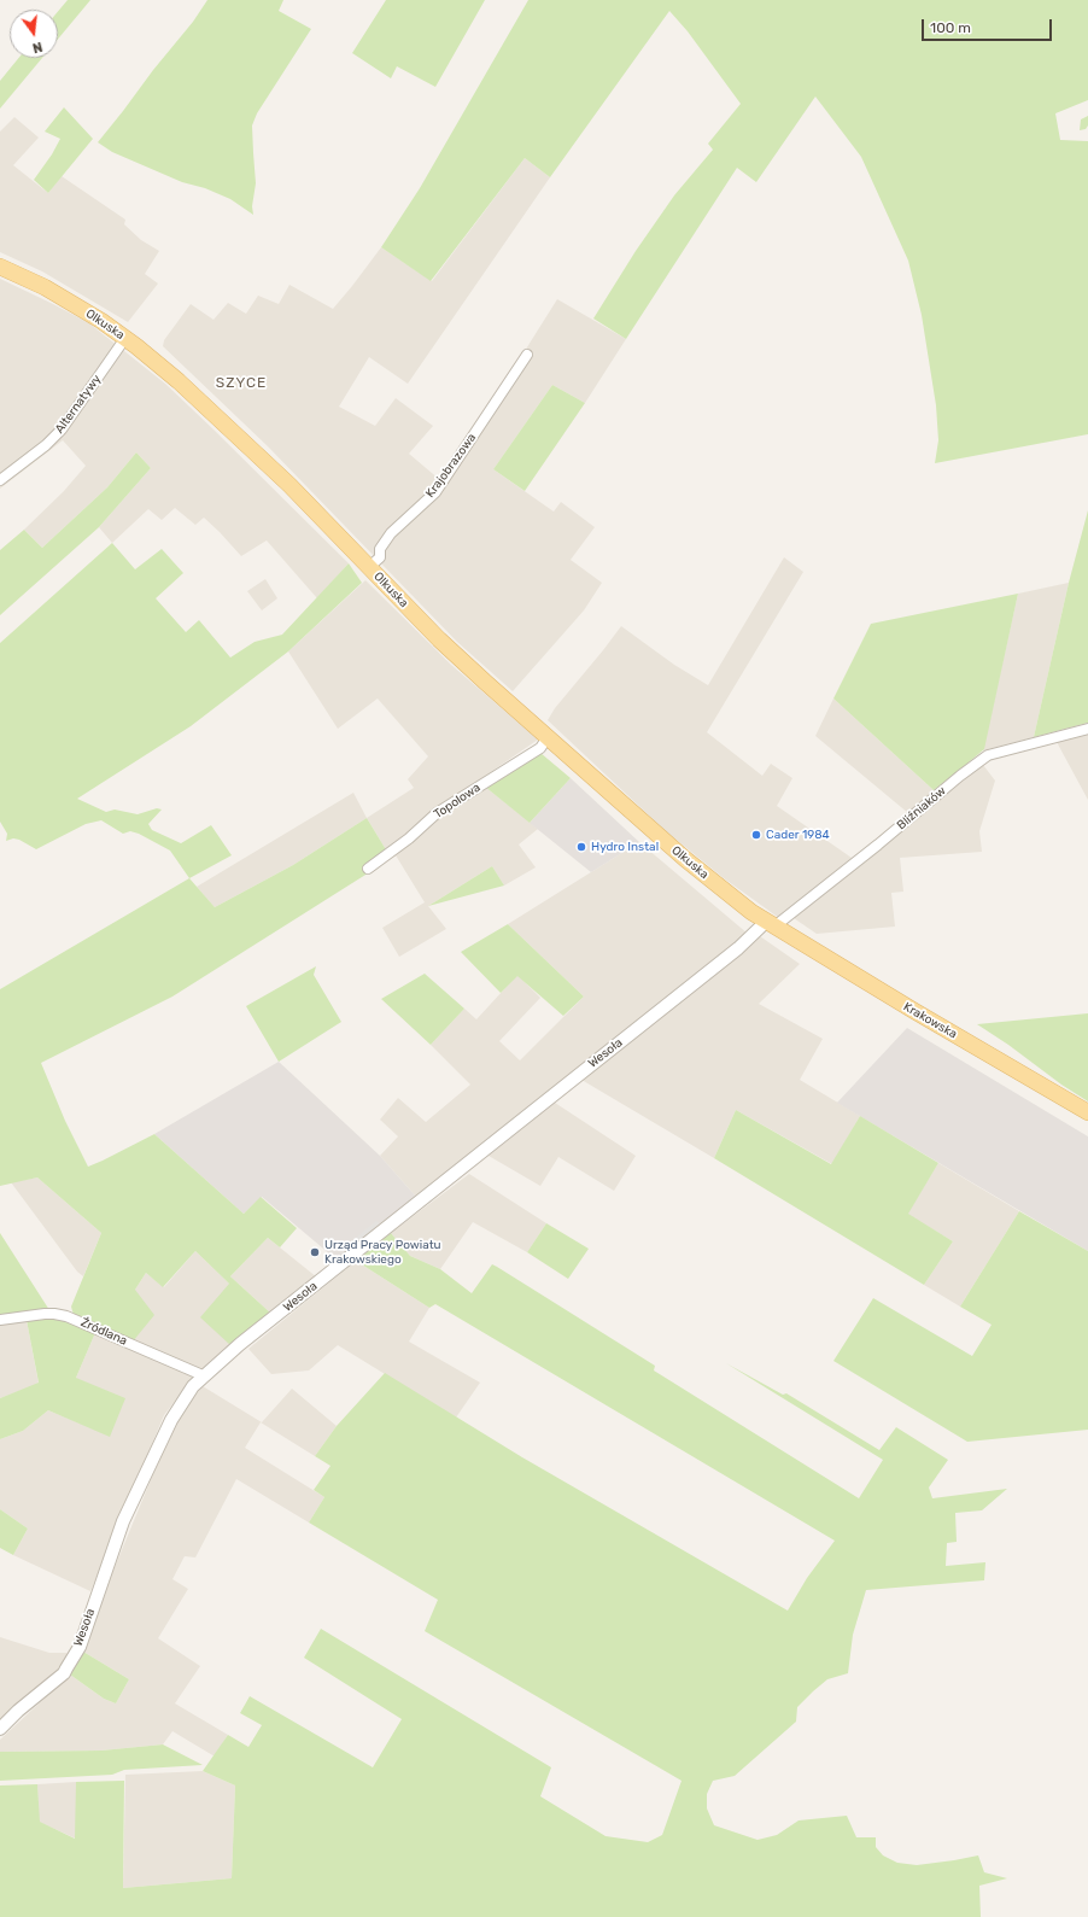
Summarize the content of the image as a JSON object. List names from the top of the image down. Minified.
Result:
{"streets":{"main road":["Olkuska","Krakowska"],"street":["Alternatywy","Krajobrazowa","Topolowa","Bliźniaków","Wesoła","Źródlana"]},"crossings":[["Olkuska","Alternatywy"],["Olkuska","Krajobrazowa"],["Olkuska","Topolowa"],["Olkuska","Bliźniaków"],["Olkuska","Krakowska"],["Olkuska","Wesoła"],["Bliźniaków","Krakowska"],["Bliźniaków","Wesoła"],["Krakowska","Wesoła"],["Wesoła","Źródlana"]],"districts":["SZYCE"],"places":["Cader 1984","Hydro Instal","Urząd Pracy Powiatu Krakowskiego"],"scale_bar":"100 m","north":"bottom"}
